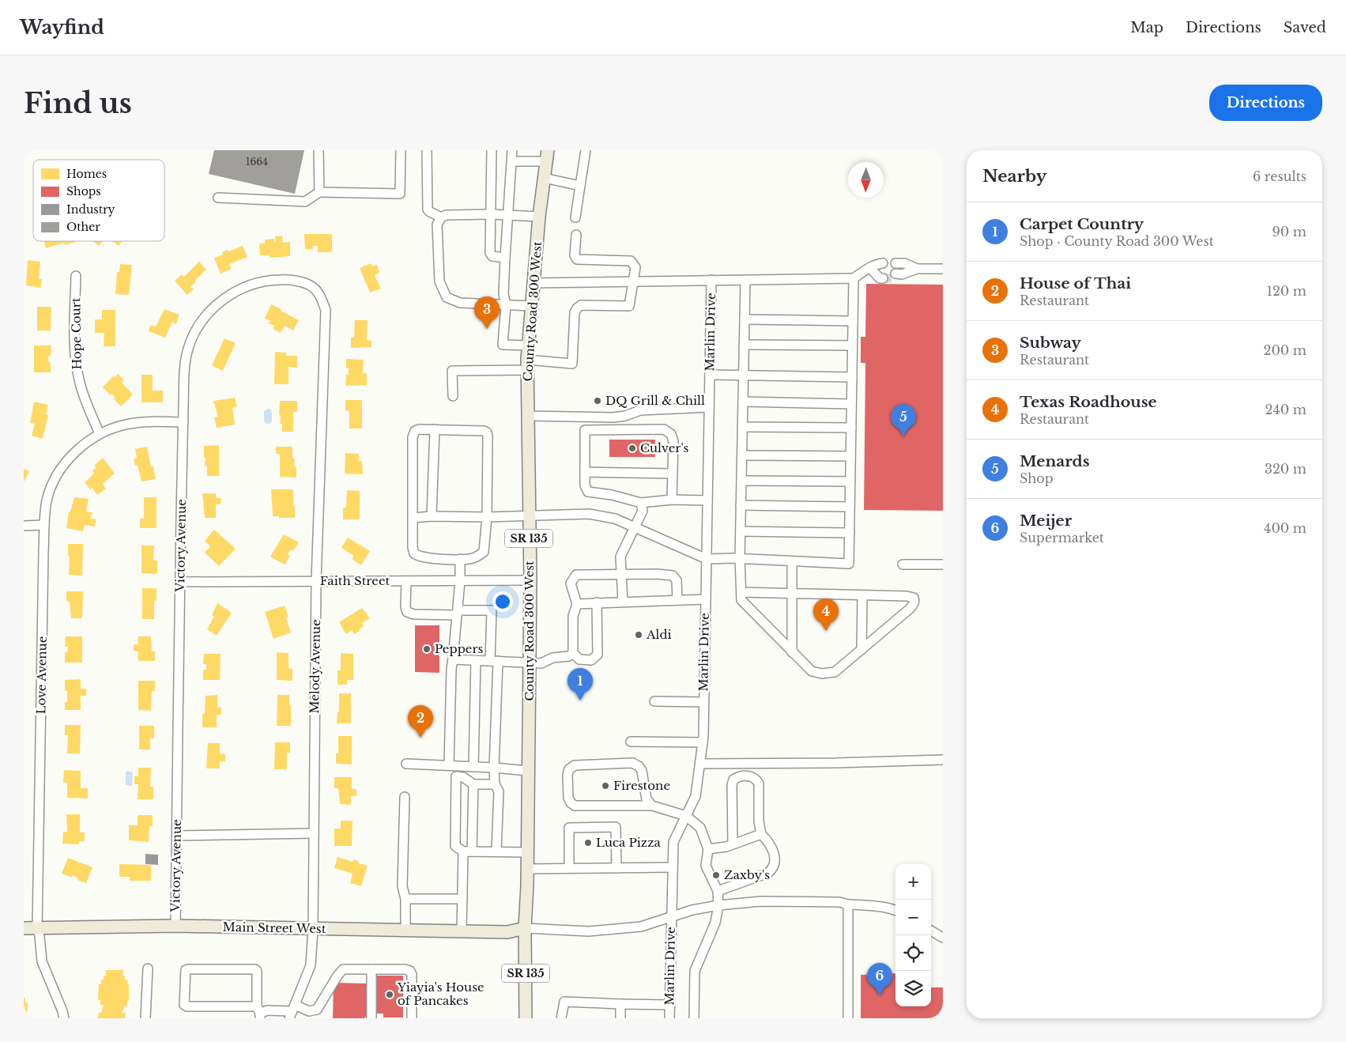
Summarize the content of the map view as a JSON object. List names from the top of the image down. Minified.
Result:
{"streets":{"main road":["County Road 300 West","SR 135","Main Street West"],"street":["Marlin Drive","Hope Court","Victory Avenue","Faith Street","Melody Avenue","Love Avenue"]},"crossings":[["County Road 300 West","Faith Street"],["County Road 300 West","Main Street West"],["Hope Court","Love Avenue"],["Victory Avenue","Faith Street"],["Victory Avenue","Melody Avenue"],["Victory Avenue","Love Avenue"],["Victory Avenue","Main Street West"],["Faith Street","Melody Avenue"],["Melody Avenue","Main Street West"],["Love Avenue","Main Street West"]],"places":["DQ Grill & Chill","Culver's","Aldi","Peppers","Firestone","Luca Pizza","Zaxby's","Yiayia's House of Pancakes"],"house_numbers":["1664"],"legend":["Homes","Shops","Industry","Other"],"north":"bottom","page":{"header":"Wayfind","nav":["Map","Directions","Saved"],"buttons":"Directions","title":"Find us","heading":["Nearby","6 results"],"list":[{"mark":"1","name":"Carpet Country","note":"Shop · County Road 300 West","value":"90 m"},{"mark":"2","name":"House of Thai","note":"Restaurant","value":"120 m"},{"mark":"3","name":"Subway","note":"Restaurant","value":"200 m"},{"mark":"4","name":"Texas Roadhouse","note":"Restaurant","value":"240 m"},{"mark":"5","name":"Menards","note":"Shop","value":"320 m"},{"mark":"6","name":"Meijer","note":"Supermarket","value":"400 m"}],"pins":["3","5","4","1","2","6"],"map_buttons":["+","−"]}}
